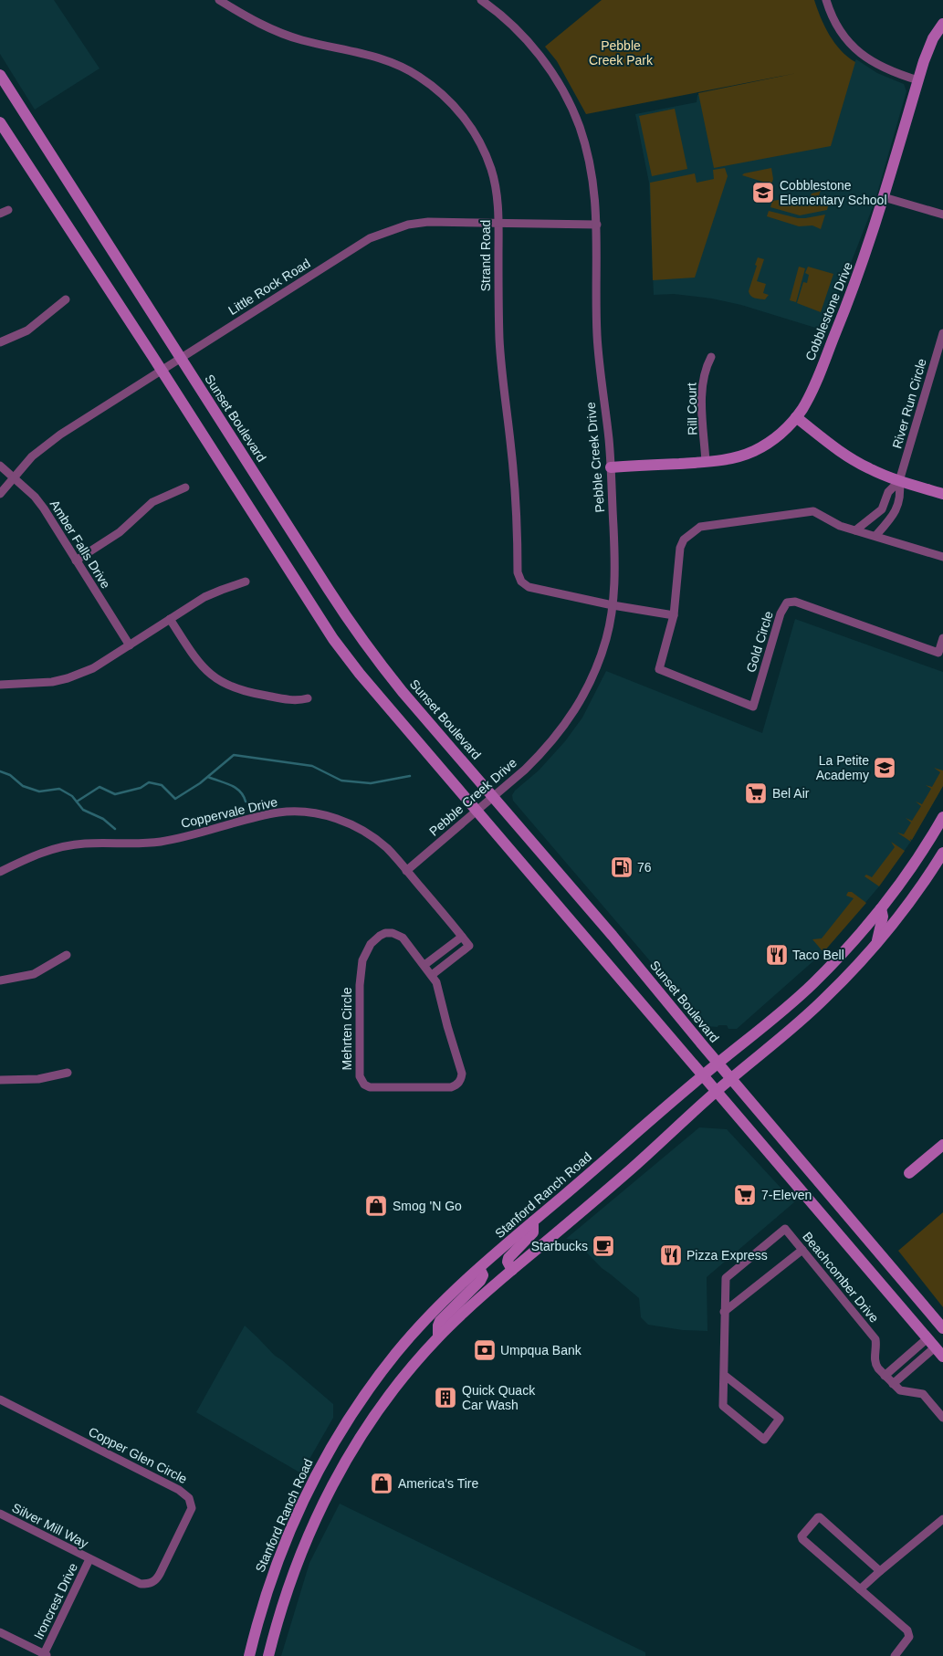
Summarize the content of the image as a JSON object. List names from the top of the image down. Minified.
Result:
{"streets":{"main road":["Cobblestone Drive","Sunset Boulevard","Stanford Ranch Road"],"street":["Strand Road","Little Rock Road","River Run Circle","Rill Court","Pebble Creek Drive","Amber Falls Drive","Gold Circle","Coppervale Drive","Mehrten Circle","Beachcomber Drive","Copper Glen Circle","Silver Mill Way","Ironcrest Drive"]},"crossings":[["Strand Road","Little Rock Road"],["Strand Road","Pebble Creek Drive"],["Little Rock Road","Sunset Boulevard"],["Little Rock Road","Pebble Creek Drive"],["Little Rock Road","Amber Falls Drive"],["Cobblestone Drive","Rill Court"],["Cobblestone Drive","Pebble Creek Drive"],["Sunset Boulevard","Pebble Creek Drive"],["Sunset Boulevard","Stanford Ranch Road"],["Pebble Creek Drive","Coppervale Drive"],["Copper Glen Circle","Silver Mill Way"],["Copper Glen Circle","Ironcrest Drive"],["Silver Mill Way","Ironcrest Drive"]],"parks":["Pebble Creek Park"],"places":{"school or university":["Cobblestone Elementary School","La Petite Academy"],"supermarket":["Bel Air","7-Eleven"],"fuel station":["76"],"restaurant":["Taco Bell","Pizza Express"],"shop":["Smog 'N Go","America's Tire"],"cafe":["Starbucks"],"bank":["Umpqua Bank"],"building":["Quick Quack Car Wash"]}}
